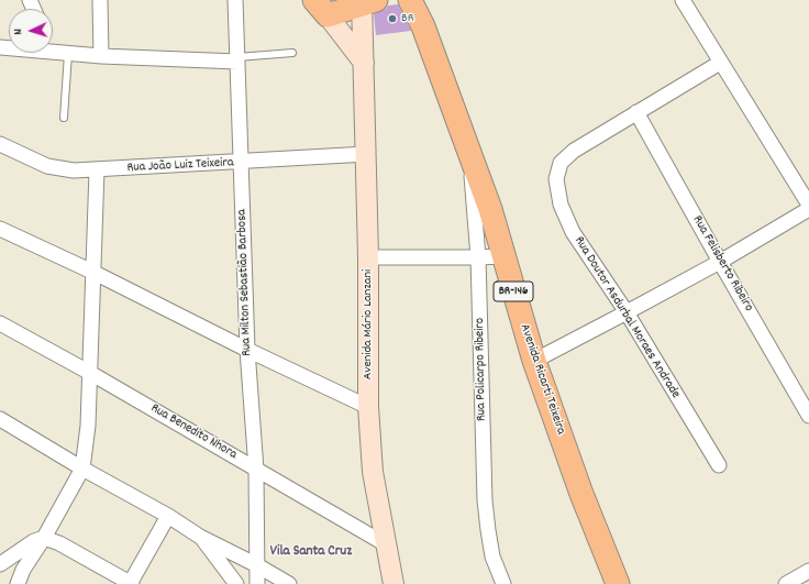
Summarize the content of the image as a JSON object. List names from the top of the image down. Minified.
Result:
{"streets":{"main road":["BR-146","Avenida Ricarti Teixeira"],"street":["Rua João Luiz Teixeira","Rua Felisberto Ribeiro","Rua Milton Sebastião Barbosa","Rua Doutor Asdurbal Moraes Andrade","Avenida Mário Lanzani","Rua Policarpo Ribeiro","Rua Benedito Nhora"]},"crossings":[["Rua João Luiz Teixeira","Rua Milton Sebastião Barbosa"],["Rua João Luiz Teixeira","Avenida Mário Lanzani"],["Rua Felisberto Ribeiro","Rua Doutor Asdurbal Moraes Andrade"],["Rua Milton Sebastião Barbosa","Rua Benedito Nhora"],["Avenida Mário Lanzani","Rua Benedito Nhora"],["Rua Policarpo Ribeiro","Avenida Ricarti Teixeira"]],"districts":["Vila Santa Cruz"],"places":["BR"],"north":"left"}
